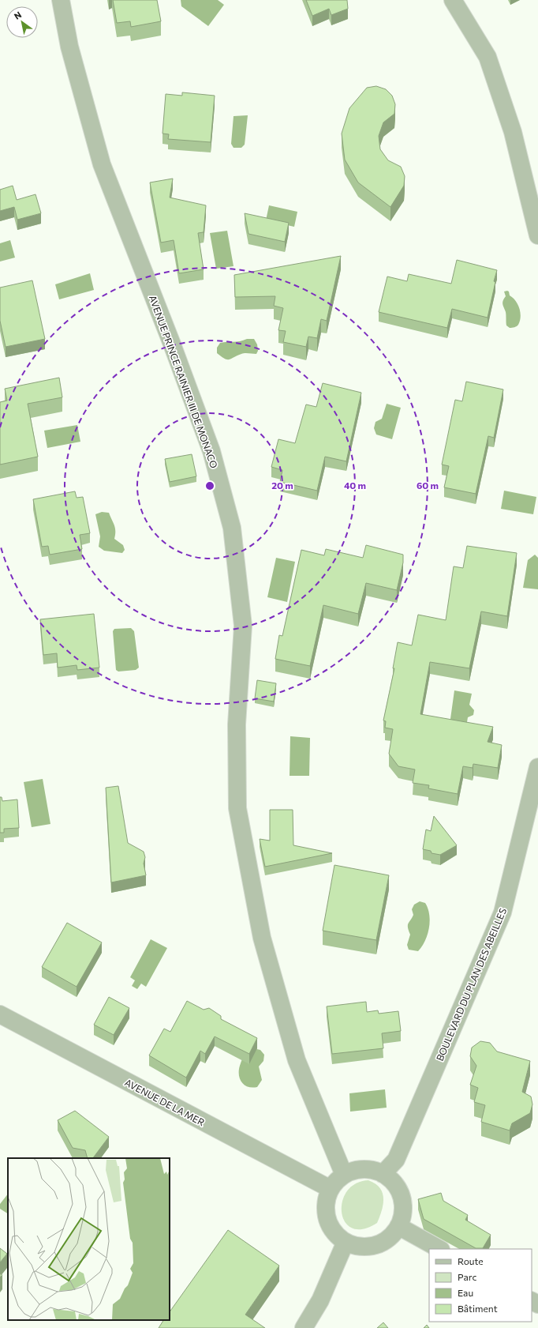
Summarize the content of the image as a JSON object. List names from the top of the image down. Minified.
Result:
{"streets":{"street":["AVENUE PRINCE RAINIER III DE MONACO","BOULEVARD DU PLAN DES ABEILLES","AVENUE DE LA MER"]},"crossings":[["AVENUE PRINCE RAINIER III DE MONACO","BOULEVARD DU PLAN DES ABEILLES"],["AVENUE PRINCE RAINIER III DE MONACO","AVENUE DE LA MER"],["BOULEVARD DU PLAN DES ABEILLES","AVENUE DE LA MER"]],"legend":["Route","Parc","Eau","Bâtiment"],"north":"top left","rings":["20 m","40 m","60 m"]}
